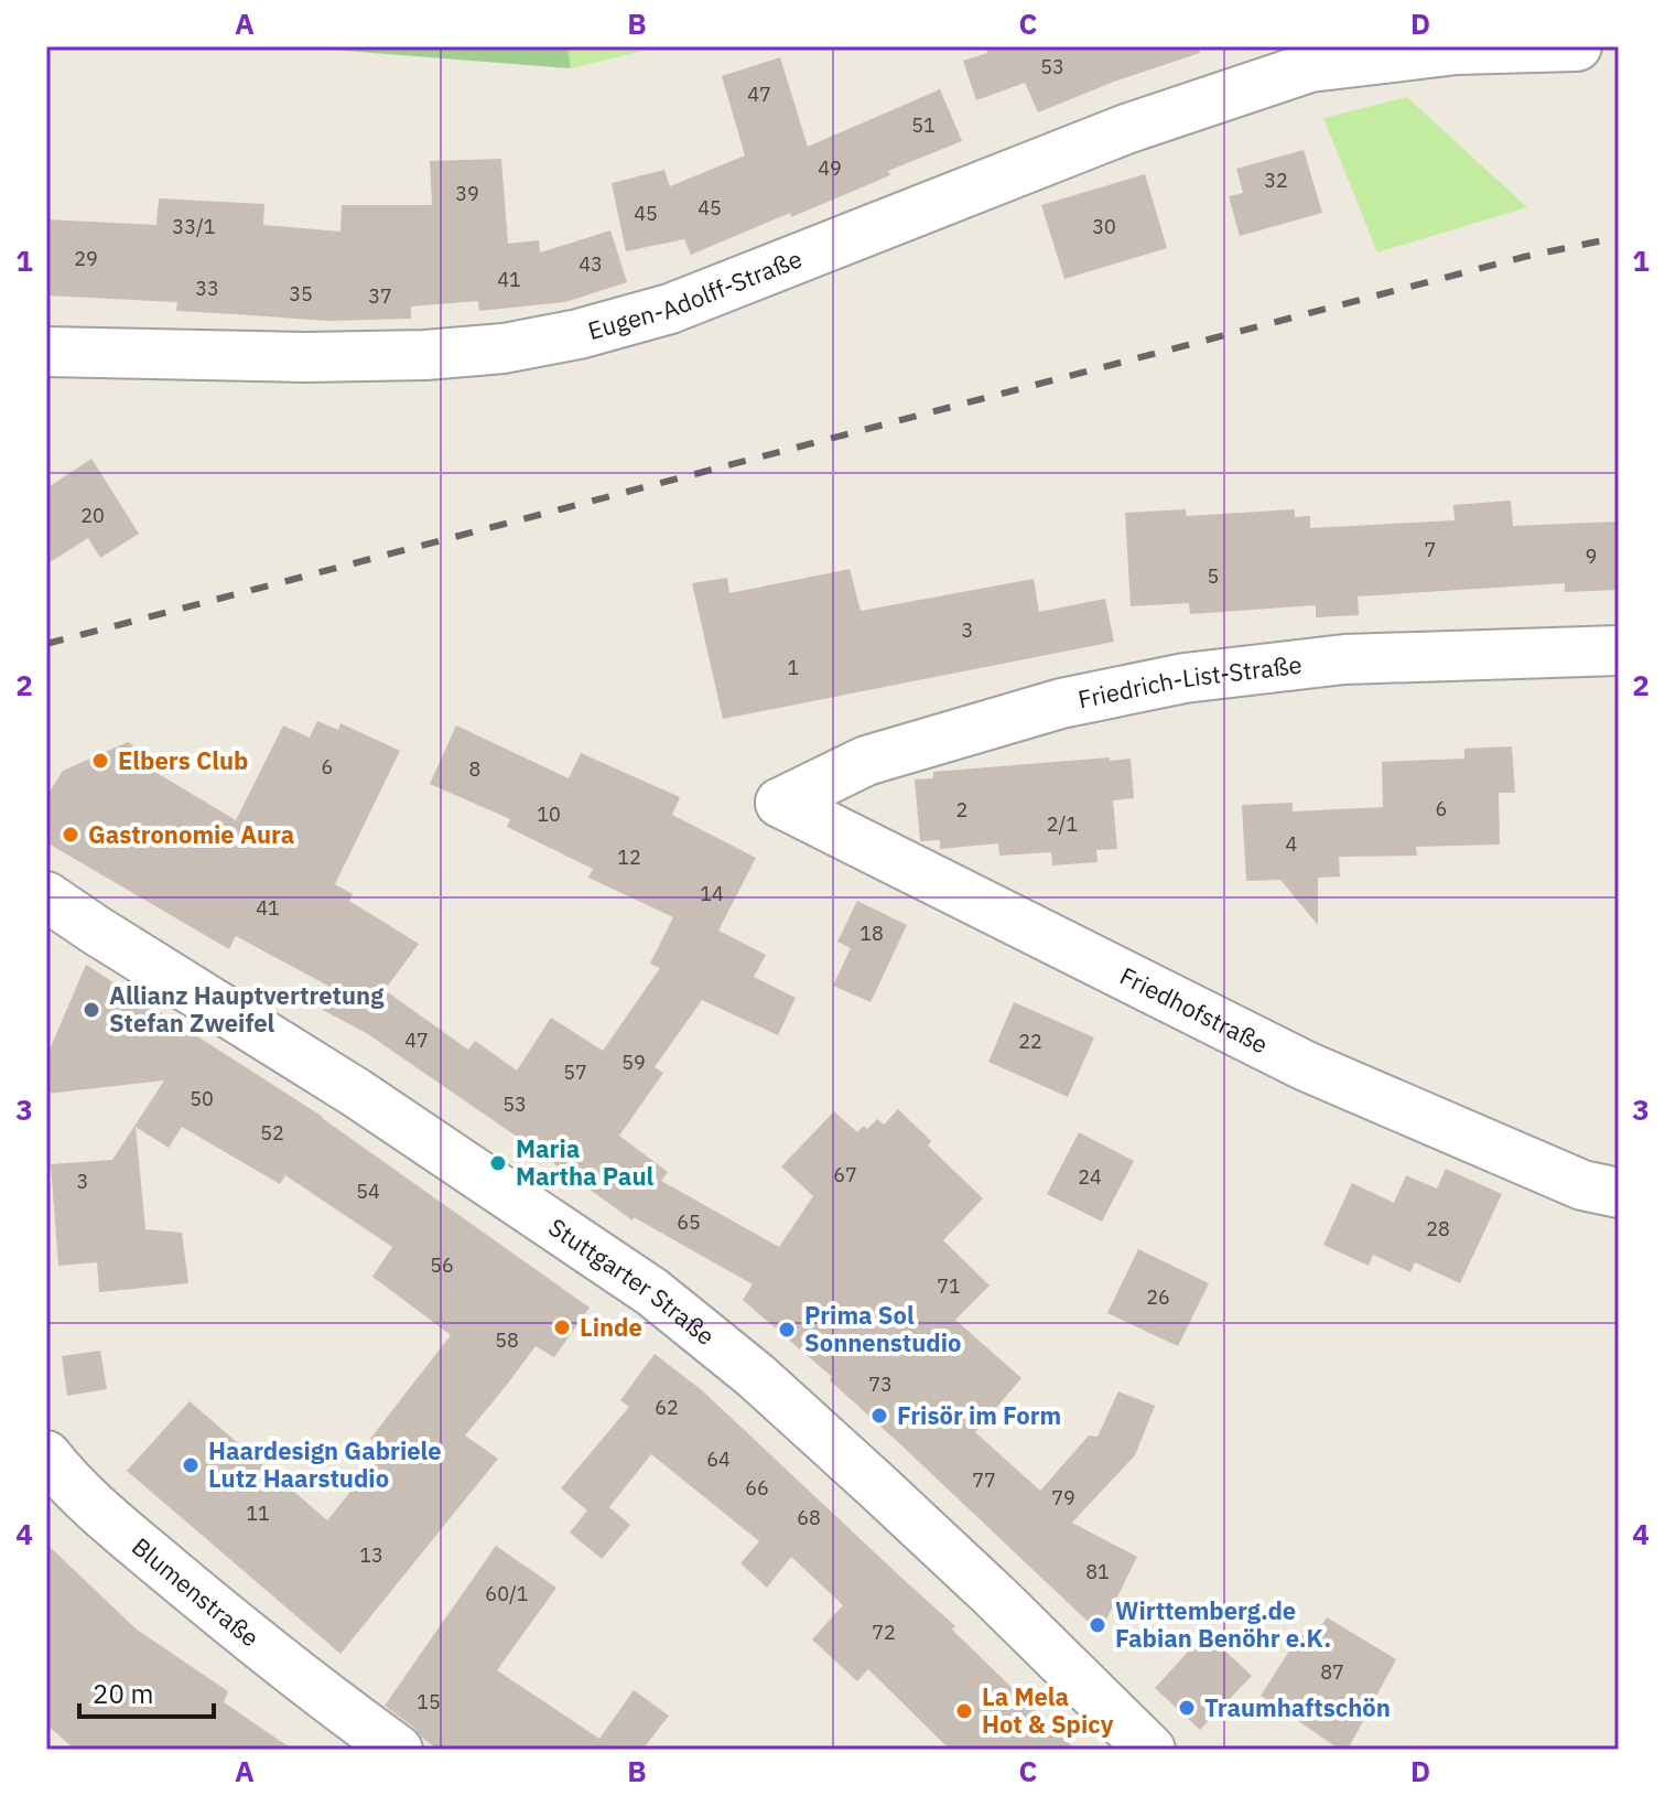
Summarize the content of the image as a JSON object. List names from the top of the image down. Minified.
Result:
{"streets":{"street":["Eugen-Adolff-Straße","Friedrich-List-Straße","Friedhofstraße","Stuttgarter Straße","Blumenstraße"]},"crossings":[["Friedrich-List-Straße","Friedhofstraße"]],"places":["Elbers Club","Gastronomie Aura","Allianz Hauptvertretung Stefan Zweifel","Maria Martha Paul","Linde","Prima Sol Sonnenstudio","Frisör im Form","Haardesign Gabriele Lutz Haarstudio","Wirttemberg.de Fabian Benöhr e.K.","Traumhaftschön","La Mela Hot & Spicy"],"house_numbers":["53","47","51","49","32","39","45","45","33/1","30","29","43","41","33","35","37","20","7","9","5","3","1","6","8","6","2","10","2/1","4","12","14","41","18","47","22","59","57","50","53","52","67","24","3","54","65","28","56","71","26","58","73","62","64","77","66","79","11","68","13","81","60/1","72","87","15"],"scale_bar":"20 m","grid":{"columns":["A","B","C","D"],"rows":["1","2","3","4"]}}
